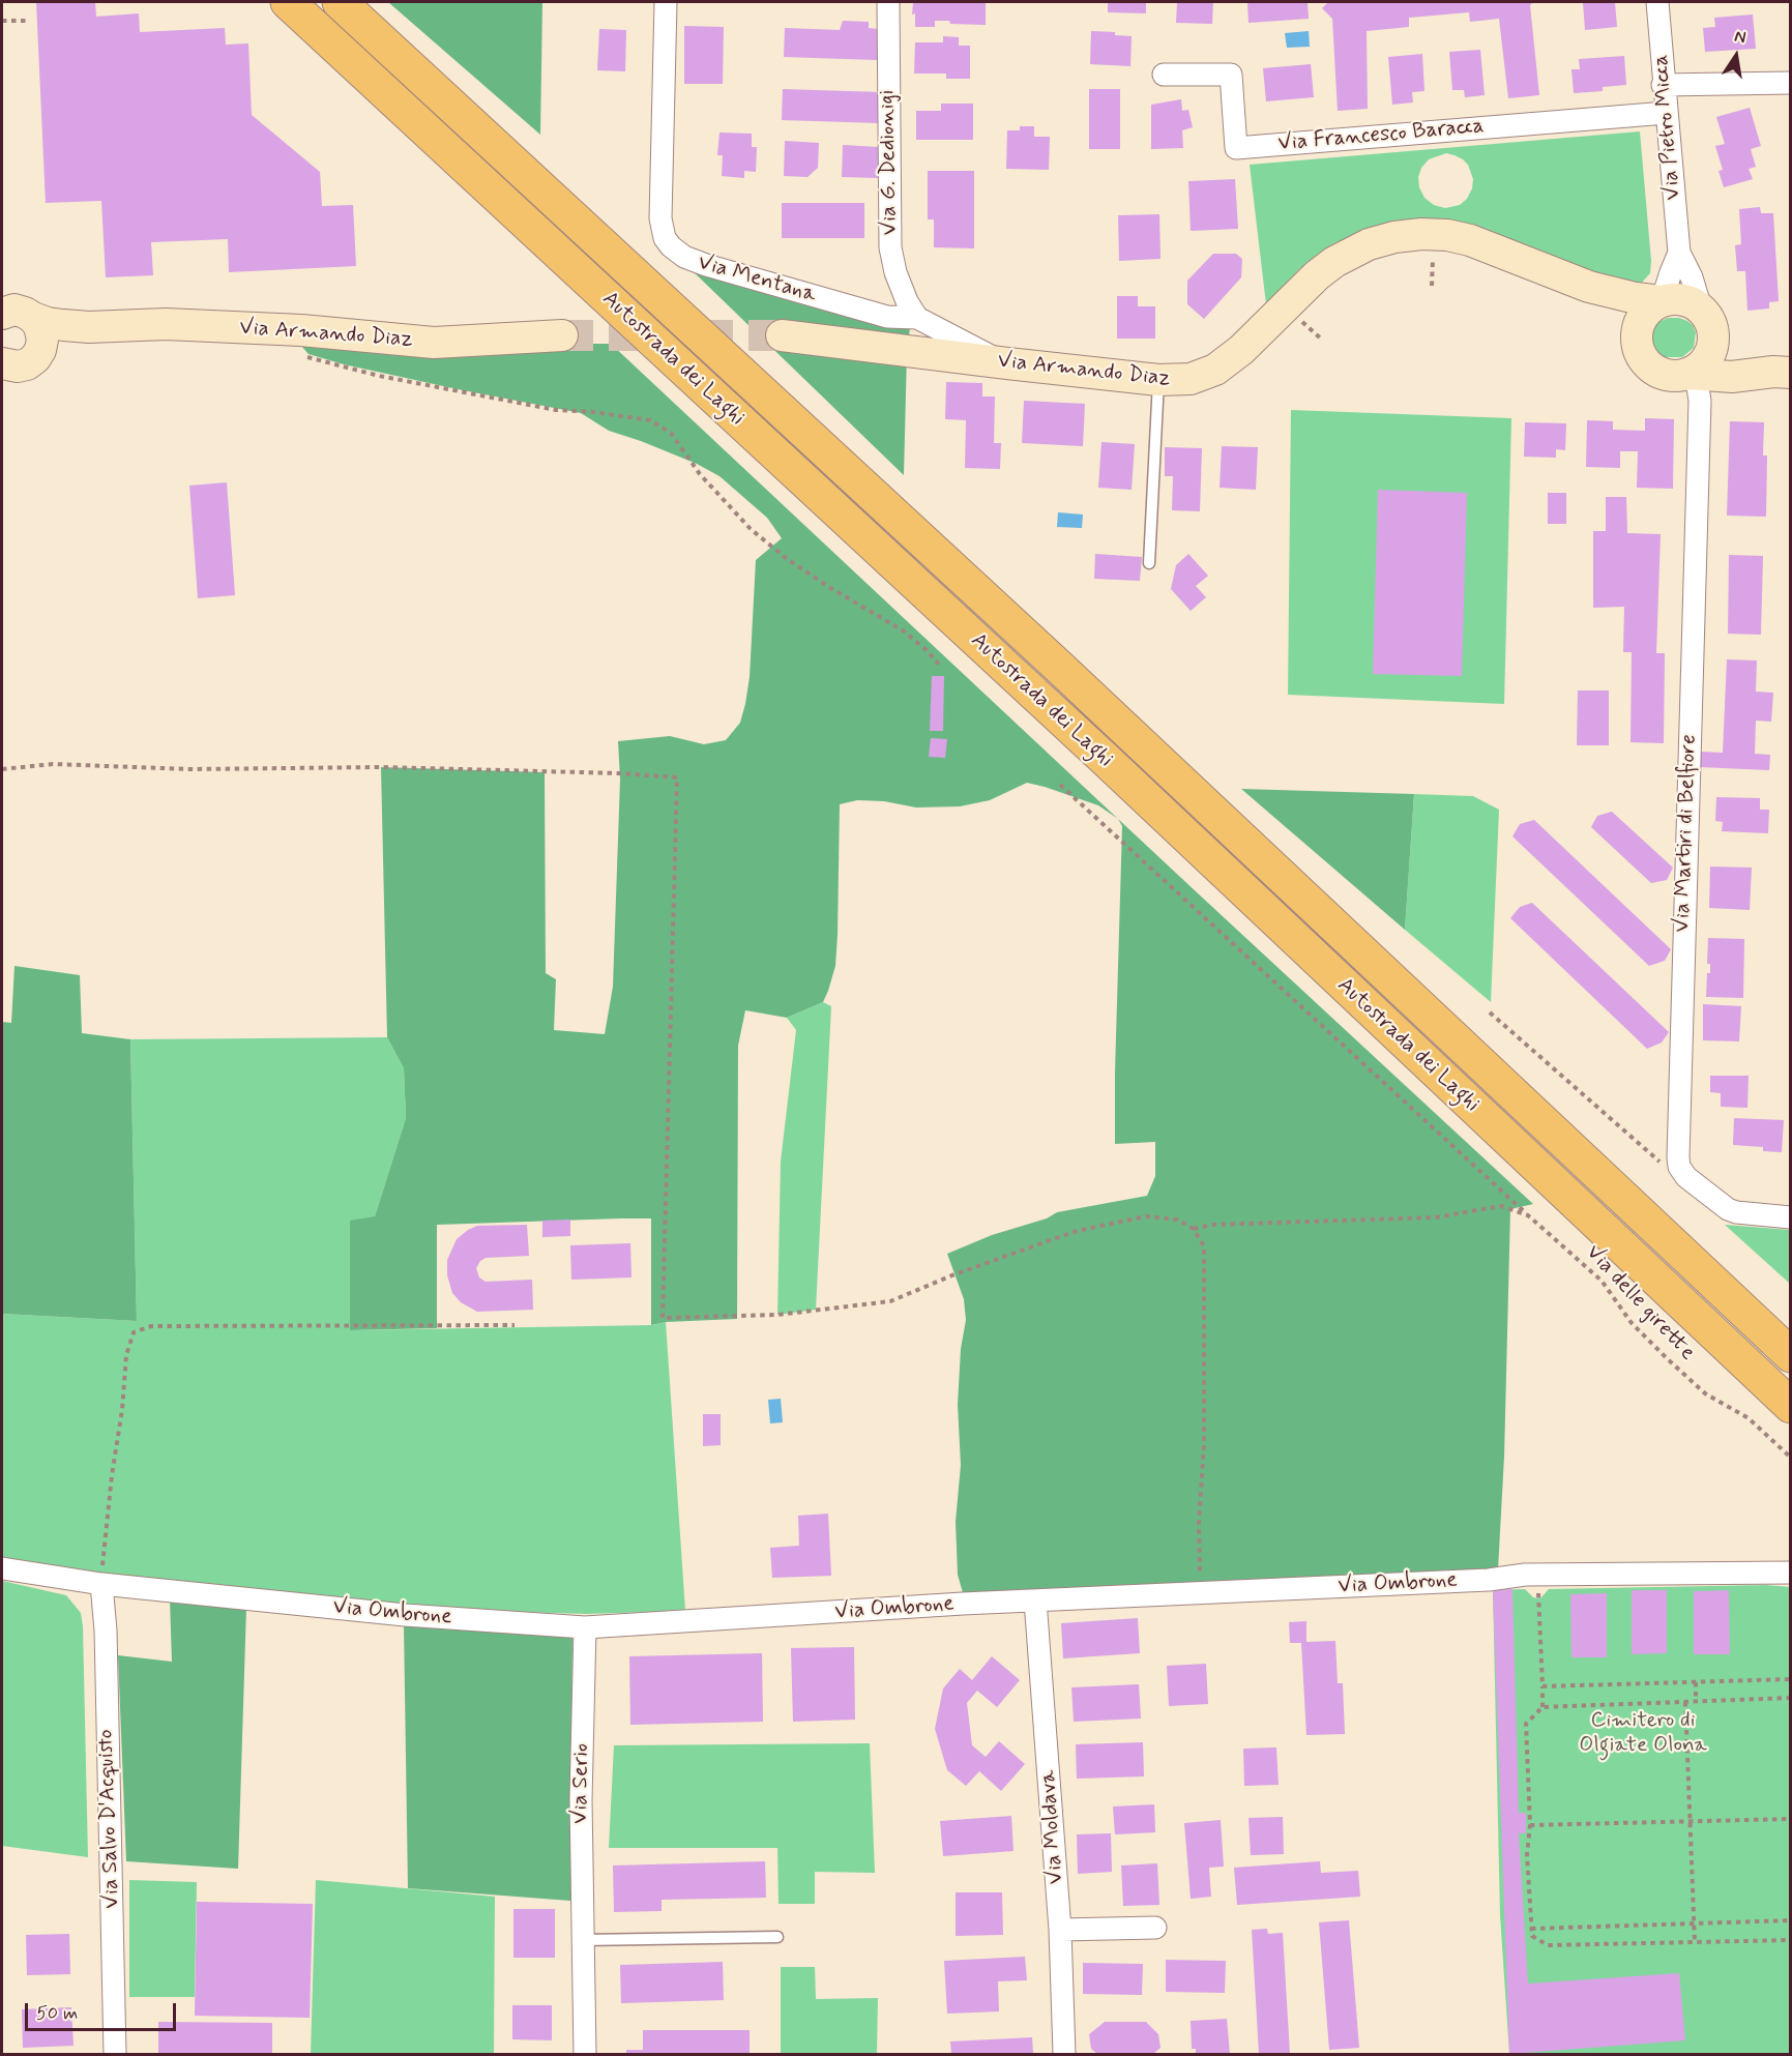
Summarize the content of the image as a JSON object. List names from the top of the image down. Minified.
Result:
{"streets":{"highway":["Autostrada dei Laghi"],"street":["Via Pietro Micca","Via Francesco Baracca","Via G. Dedionigi","Via Mentana","Via Armando Diaz","Via Martiri di Belfiore","Via Ombrone","Via Serio","Via Salvo D'Acquisto","Via Moldava"],"path":["Via delle girette"]},"crossings":[["Via Pietro Micca","Via Francesco Baracca"],["Via Pietro Micca","Via Armando Diaz"],["Via Pietro Micca","Via Martiri di Belfiore"],["Via G. Dedionigi","Via Mentana"],["Via Mentana","Via Armando Diaz"],["Via Armando Diaz","Via Martiri di Belfiore"],["Via Ombrone","Via Serio"],["Via Ombrone","Via Salvo D'Acquisto"],["Via Ombrone","Via Moldava"]],"parks":["Cimitero di Olgiate Olona"],"scale_bar":"50 m","north":"top"}
